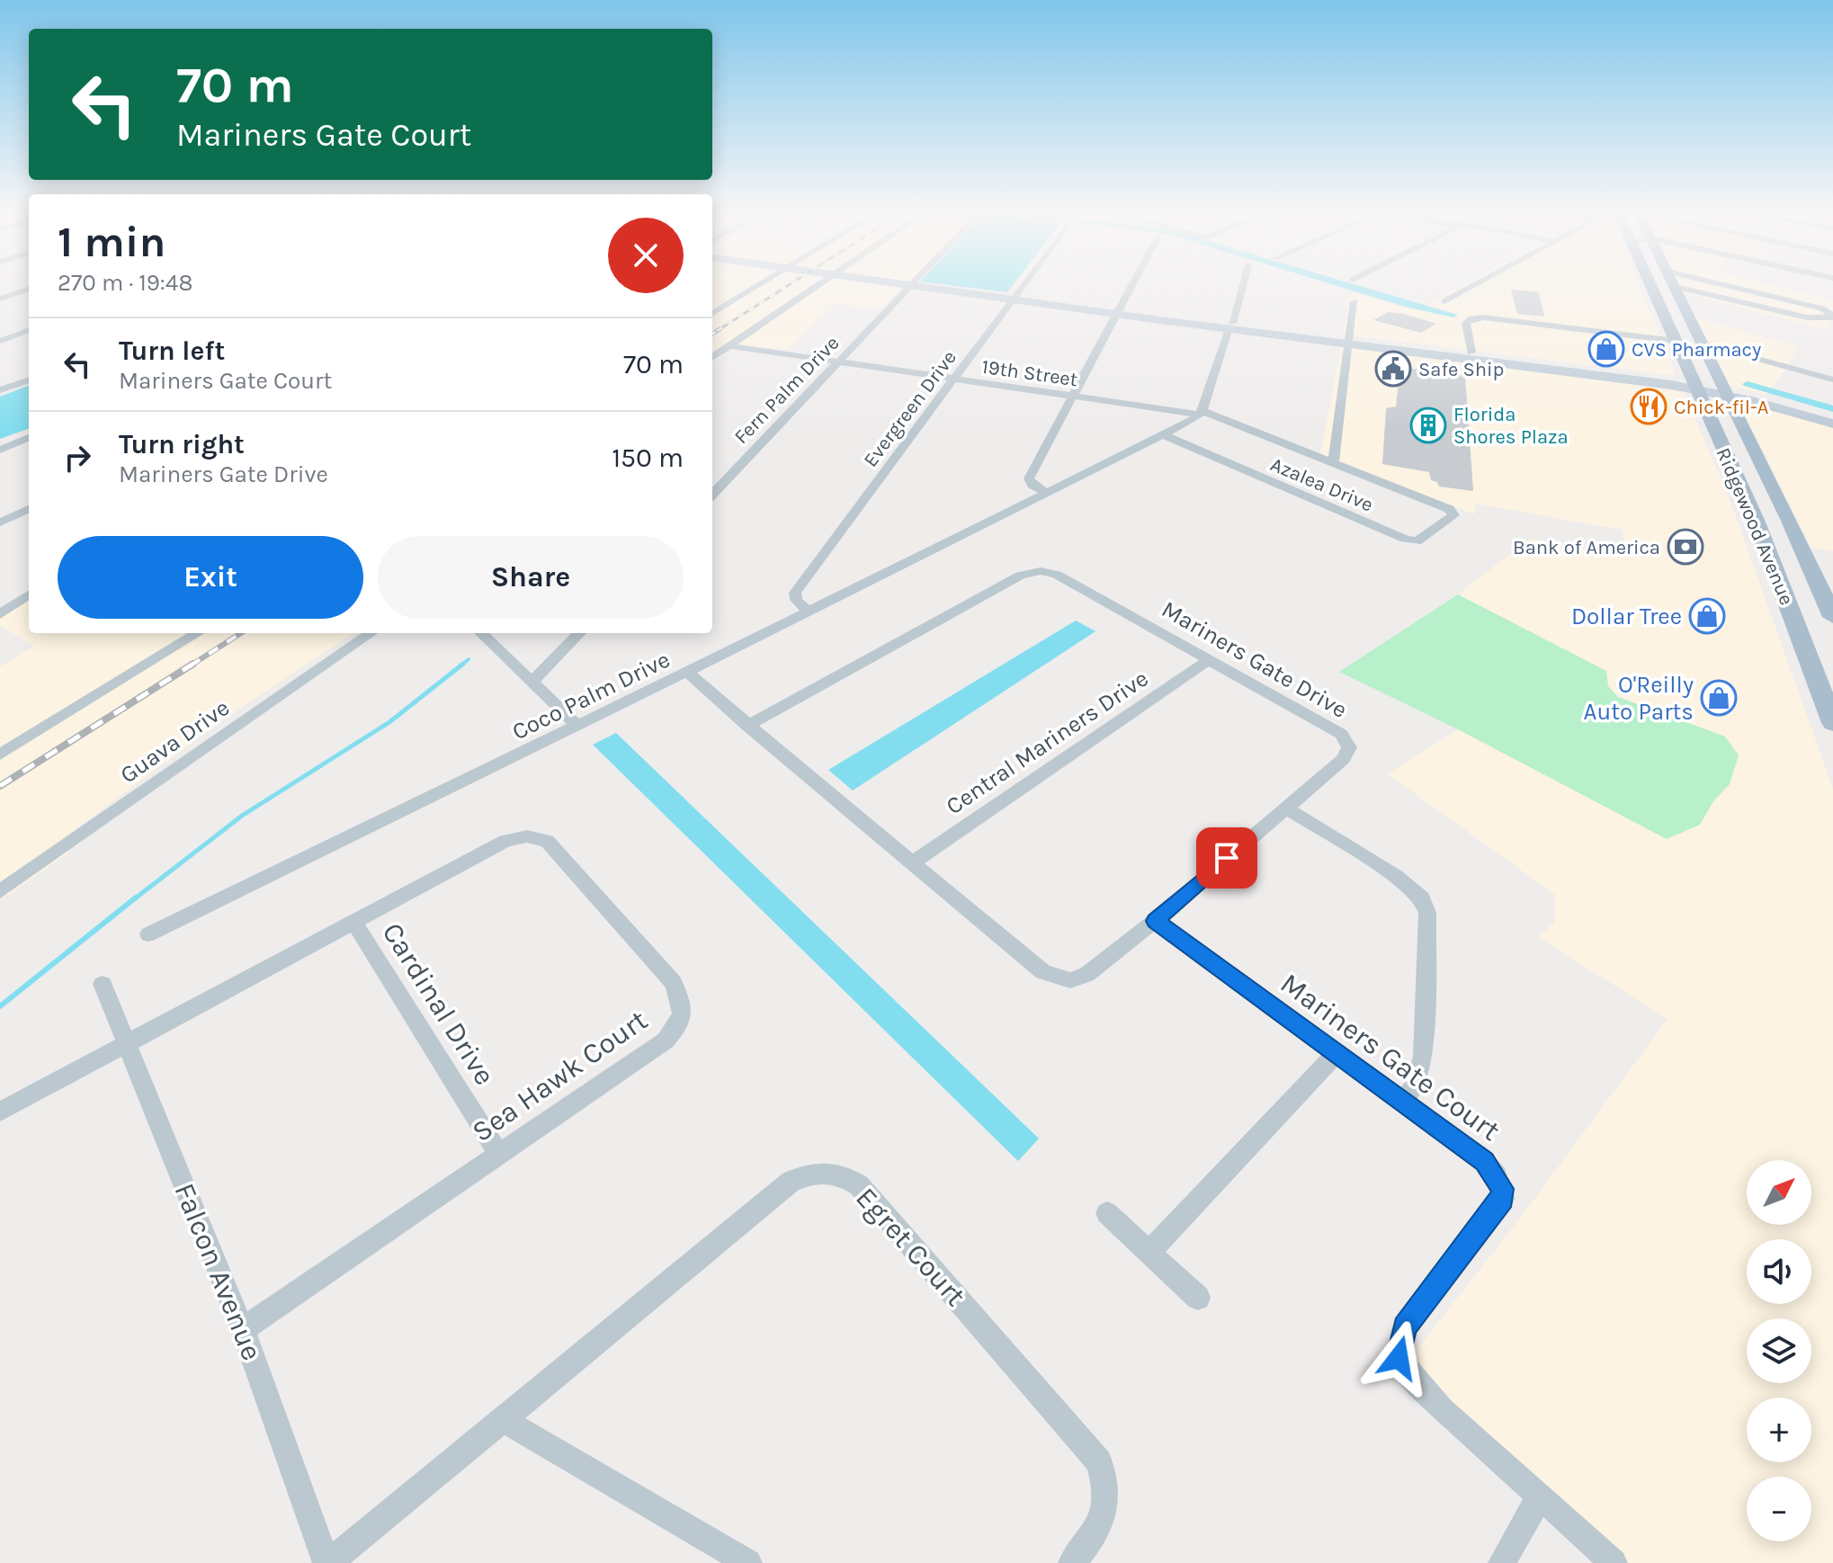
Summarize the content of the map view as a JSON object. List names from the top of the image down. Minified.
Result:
{"streets":{"main road":["Ridgewood Avenue"],"street":["19th Street","Fern Palm Drive","Evergreen Drive","Azalea Drive","Mariners Gate Drive","Coco Palm Drive","Guava Drive","Central Mariners Drive","Cardinal Drive","Mariners Gate Court","Sea Hawk Court","Egret Court","Falcon Avenue"]},"crossings":[["19th Street","Fern Palm Drive"],["19th Street","Evergreen Drive"],["19th Street","Azalea Drive"],["19th Street","Coco Palm Drive"],["Evergreen Drive","Coco Palm Drive"],["Azalea Drive","Coco Palm Drive"],["Mariners Gate Drive","Coco Palm Drive"],["Mariners Gate Drive","Central Mariners Drive"],["Mariners Gate Drive","Mariners Gate Court"],["Cardinal Drive","Sea Hawk Court"],["Sea Hawk Court","Falcon Avenue"],["Egret Court","Falcon Avenue"]],"places":{"shop":["CVS Pharmacy","Dollar Tree","O'Reilly Auto Parts"],"public building":["Safe Ship"],"restaurant":["Chick-fil-A"],"building":["Florida Shores Plaza"],"bank":["Bank of America"]},"north":"top right","page":{"turn":["70 m","Mariners Gate Court"],"heading":["1 min","270 m · 19:48"],"list":[{"name":"Turn left","note":"Mariners Gate Court","value":"70 m"},{"name":"Turn right","note":"Mariners Gate Drive","value":"150 m"}],"buttons":["Exit","Share"],"map_buttons":["+","−"]}}
